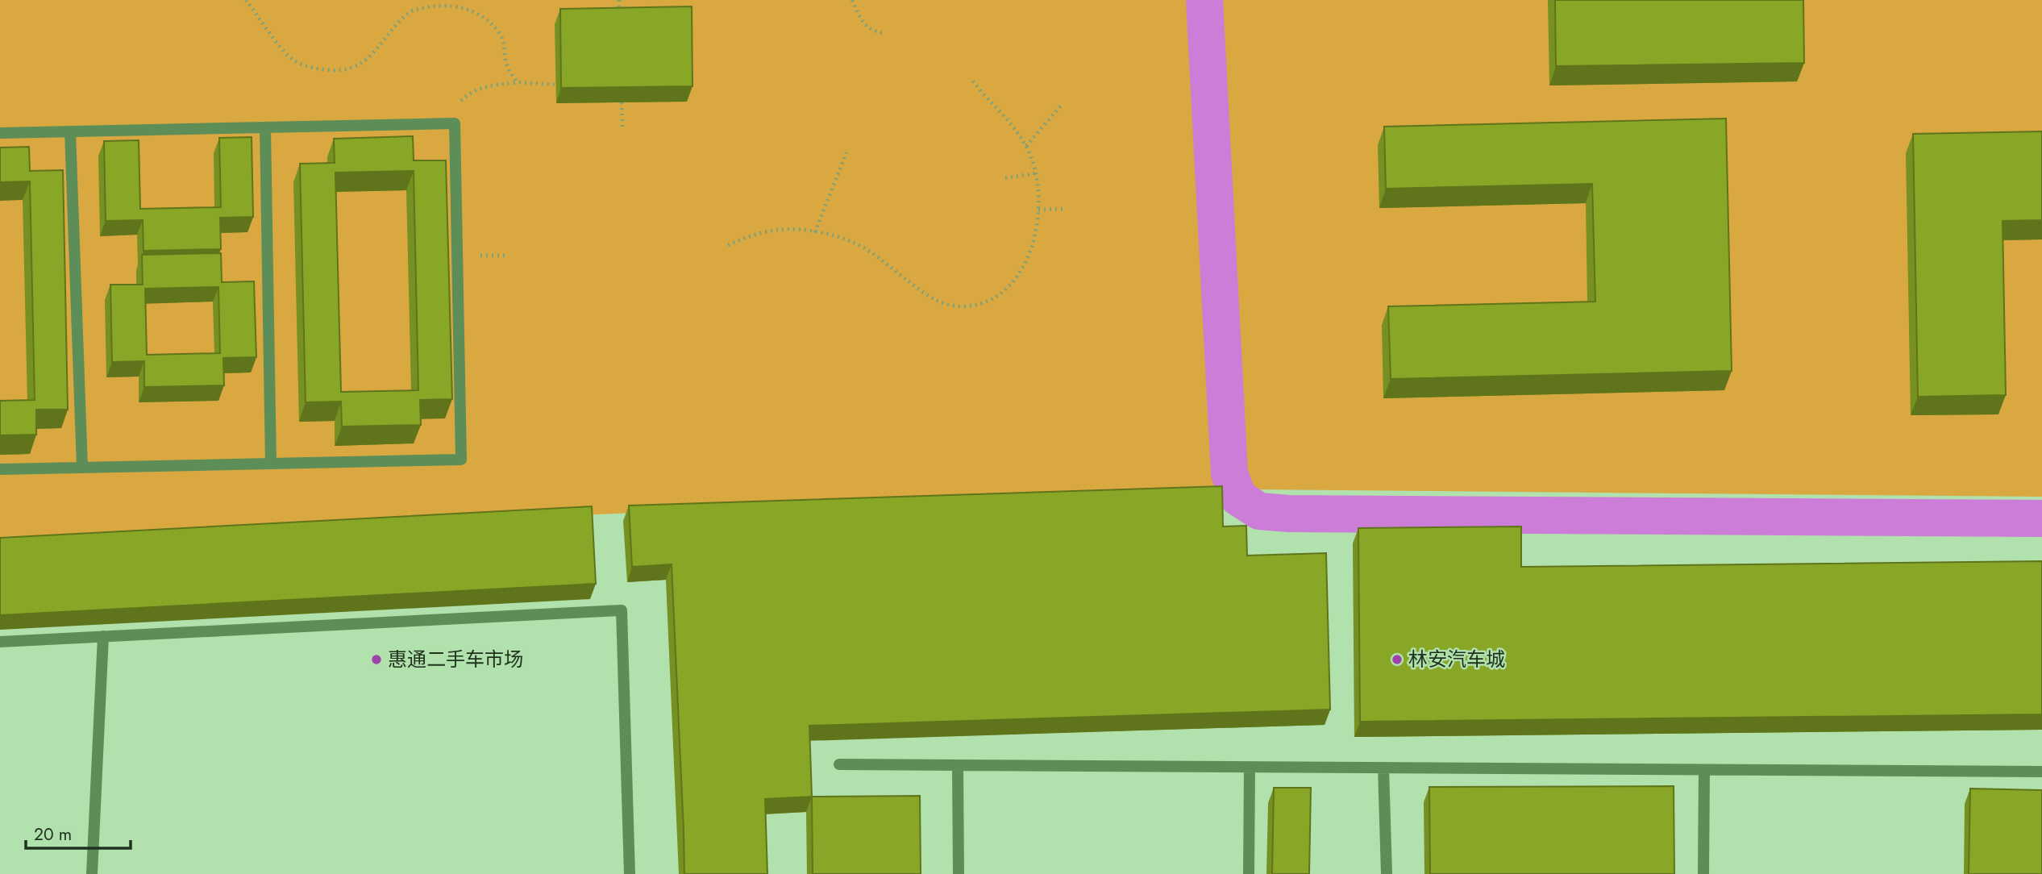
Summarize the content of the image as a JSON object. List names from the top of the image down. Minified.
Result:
{"places":["惠通二手车市场","林安汽车城"],"scale_bar":"20 m"}
